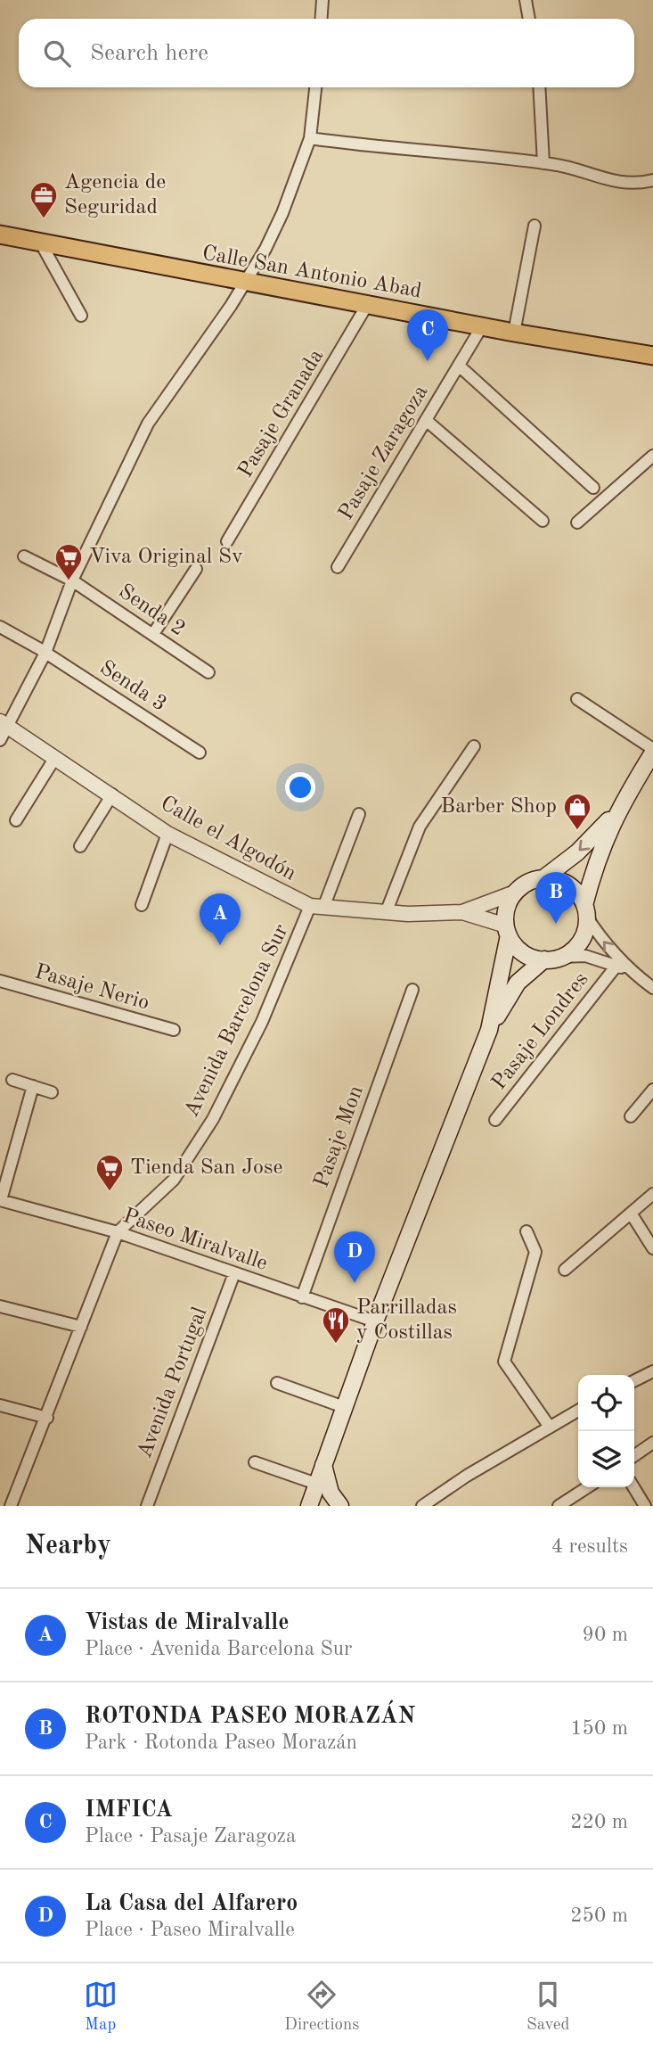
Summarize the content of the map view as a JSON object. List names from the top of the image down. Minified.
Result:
{"streets":{"main road":["Calle San Antonio Abad"],"street":["Pasaje Granada","Pasaje Zaragoza","Senda 2","Senda 3","Calle el Algodón","Pasaje Nerio","Avenida Barcelona Sur","Pasaje Londres","Pasaje Mon","Paseo Miralvalle","Avenida Portugal"]},"crossings":[["Calle San Antonio Abad","Pasaje Granada"],["Calle San Antonio Abad","Pasaje Zaragoza"],["Calle el Algodón","Avenida Barcelona Sur"],["Avenida Barcelona Sur","Paseo Miralvalle"],["Pasaje Mon","Paseo Miralvalle"],["Paseo Miralvalle","Avenida Portugal"]],"places":{"office":["Agencia de Seguridad"],"supermarket":["Viva Original Sv","Tienda San Jose"],"shop":["Barber Shop"],"restaurant":["Parrilladas y Costillas"]},"page":{"search":"Search here","pins":["C","B","A","D"],"heading":["Nearby","4 results"],"list":[{"mark":"A","name":"Vistas de Miralvalle","note":"Place · Avenida Barcelona Sur","value":"90 m"},{"mark":"B","name":"ROTONDA PASEO MORAZÁN","note":"Park · Rotonda Paseo Morazán","value":"150 m"},{"mark":"C","name":"IMFICA","note":"Place · Pasaje Zaragoza","value":"220 m"},{"mark":"D","name":"La Casa del Alfarero","note":"Place · Paseo Miralvalle","value":"250 m"}],"nav":["Map","Directions","Saved"]}}
